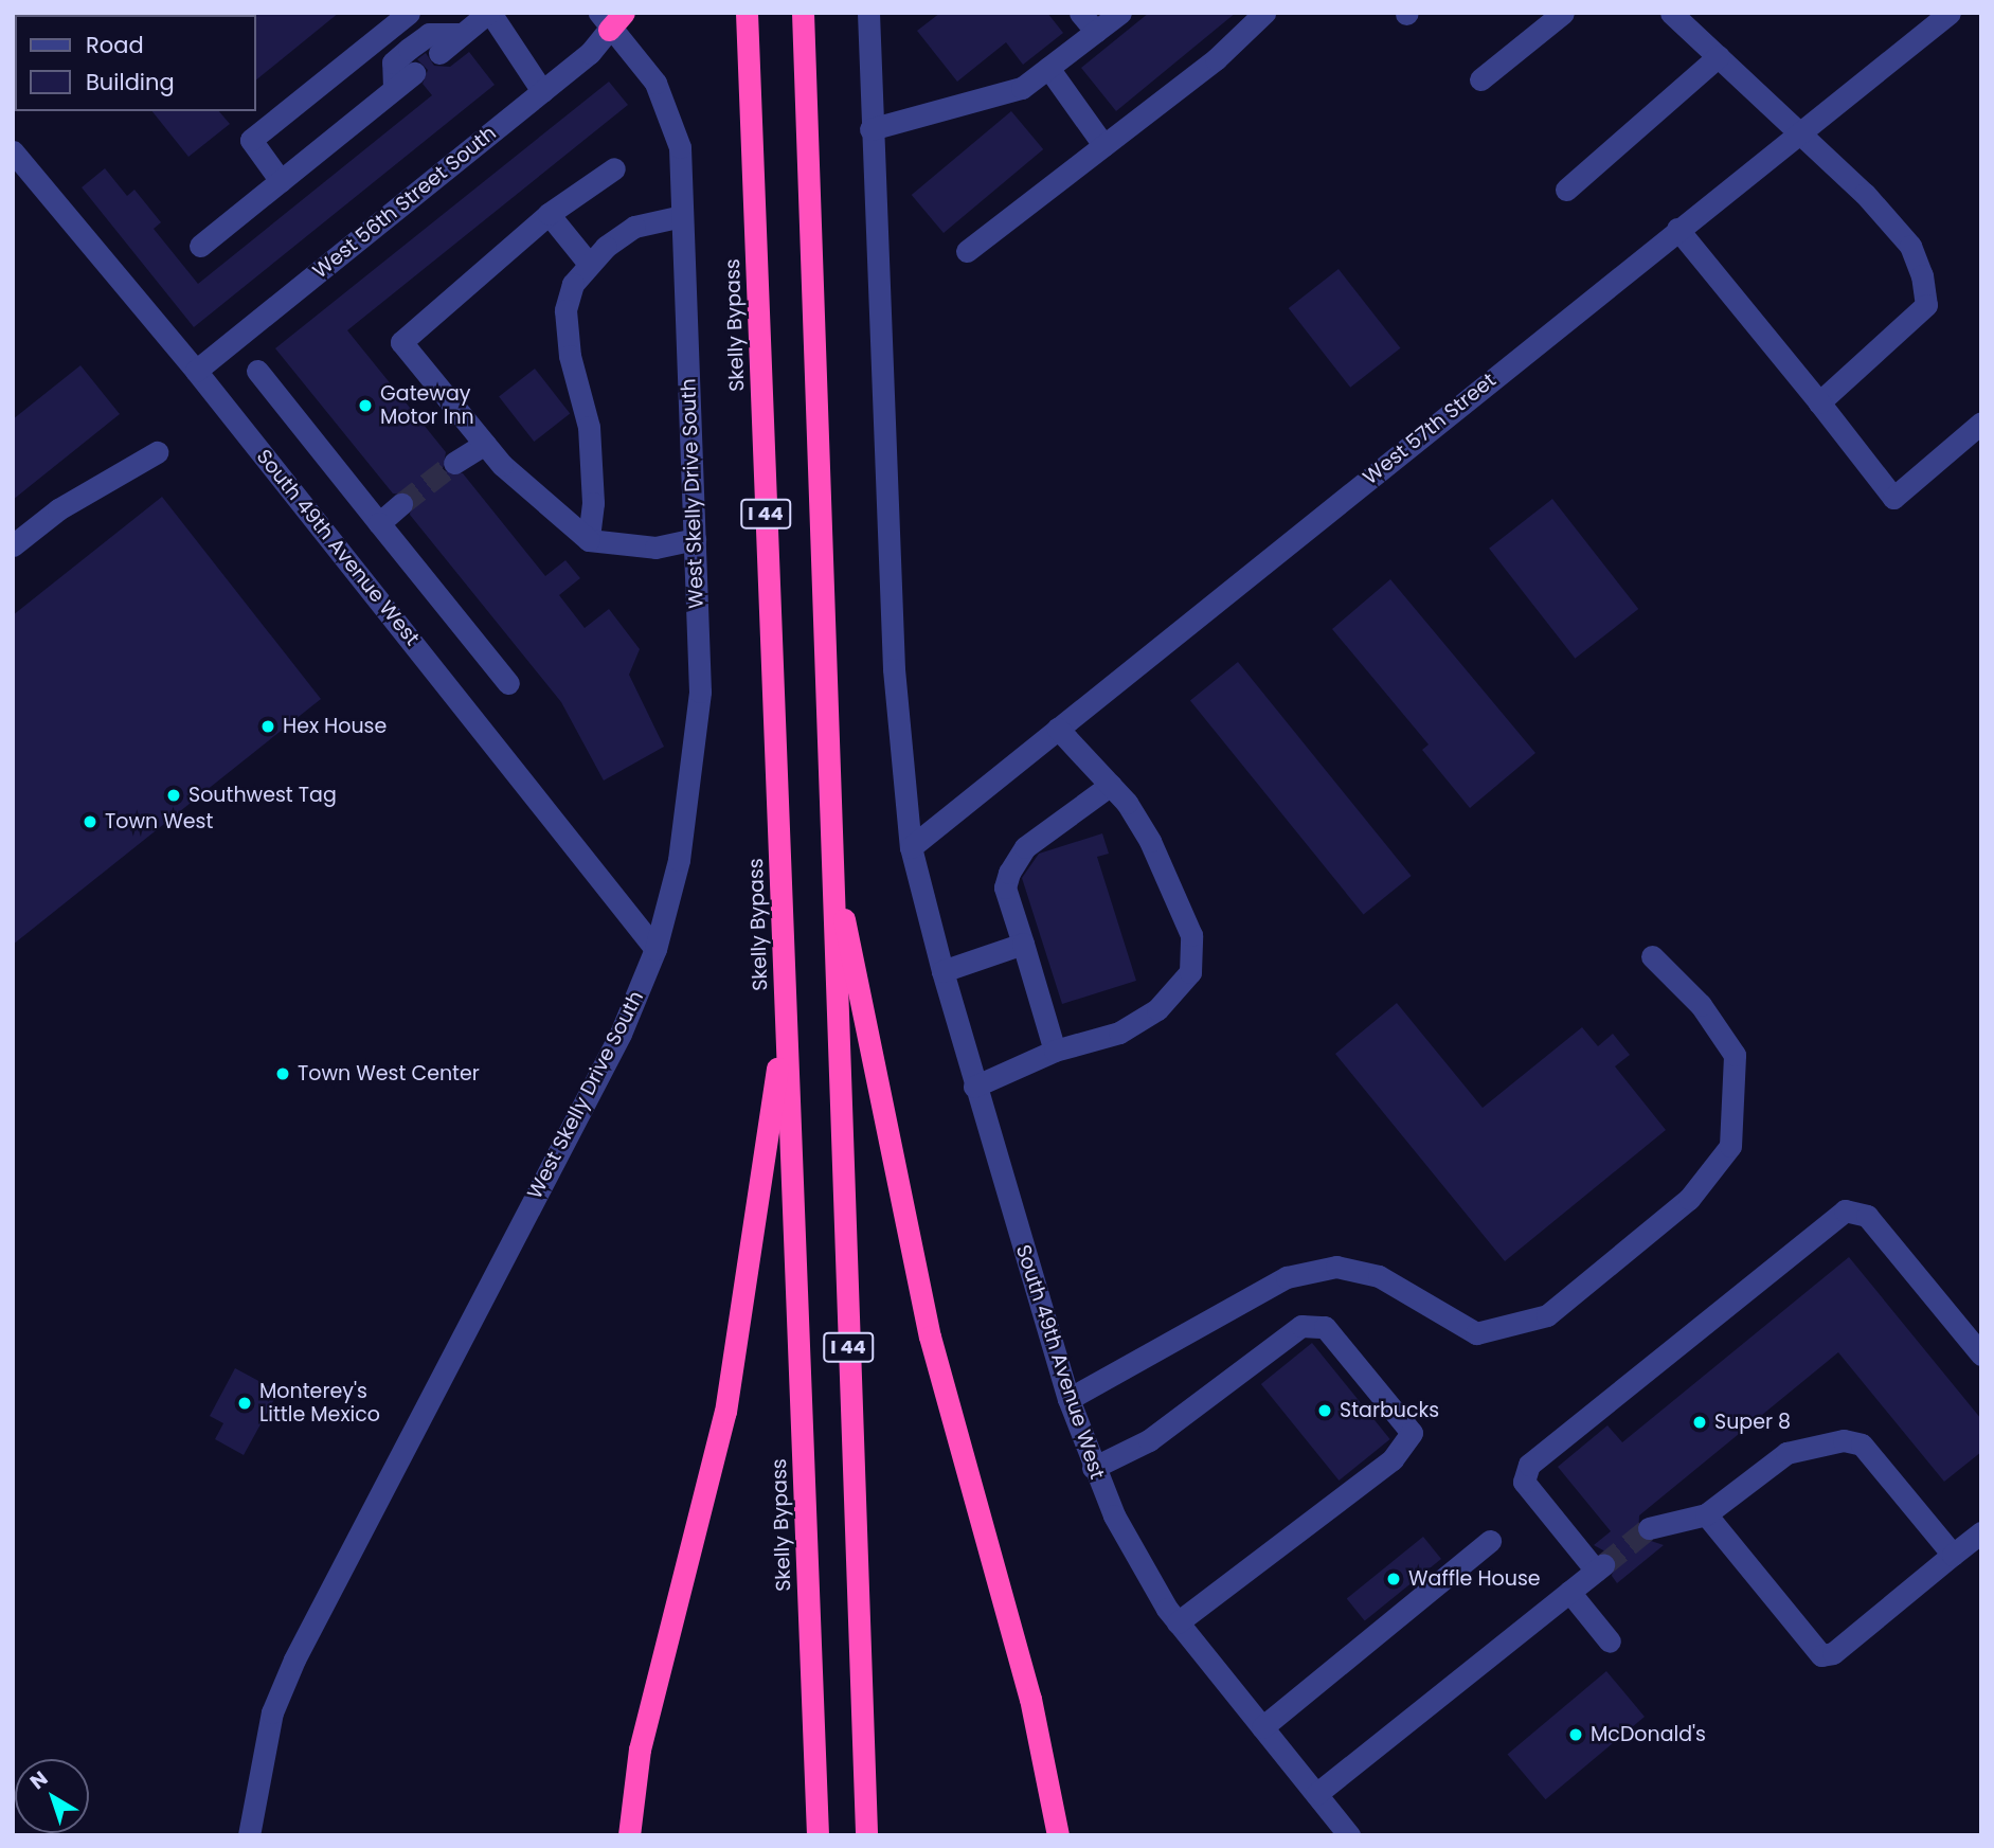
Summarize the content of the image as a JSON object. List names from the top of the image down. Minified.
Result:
{"streets":{"highway":["Skelly Bypass","I 44"],"street":["West 56th Street South","West 57th Street","West Skelly Drive South","South 49th Avenue West"]},"crossings":[["West 56th Street South","West Skelly Drive South"],["West 56th Street South","South 49th Avenue West"],["West Skelly Drive South","South 49th Avenue West"]],"places":["Gateway Motor Inn","Hex House","Southwest Tag","Town West","Town West Center","Monterey's Little Mexico","Starbucks","Super 8","Waffle House","McDonald's"],"legend":["Road","Building"],"north":"top left"}
